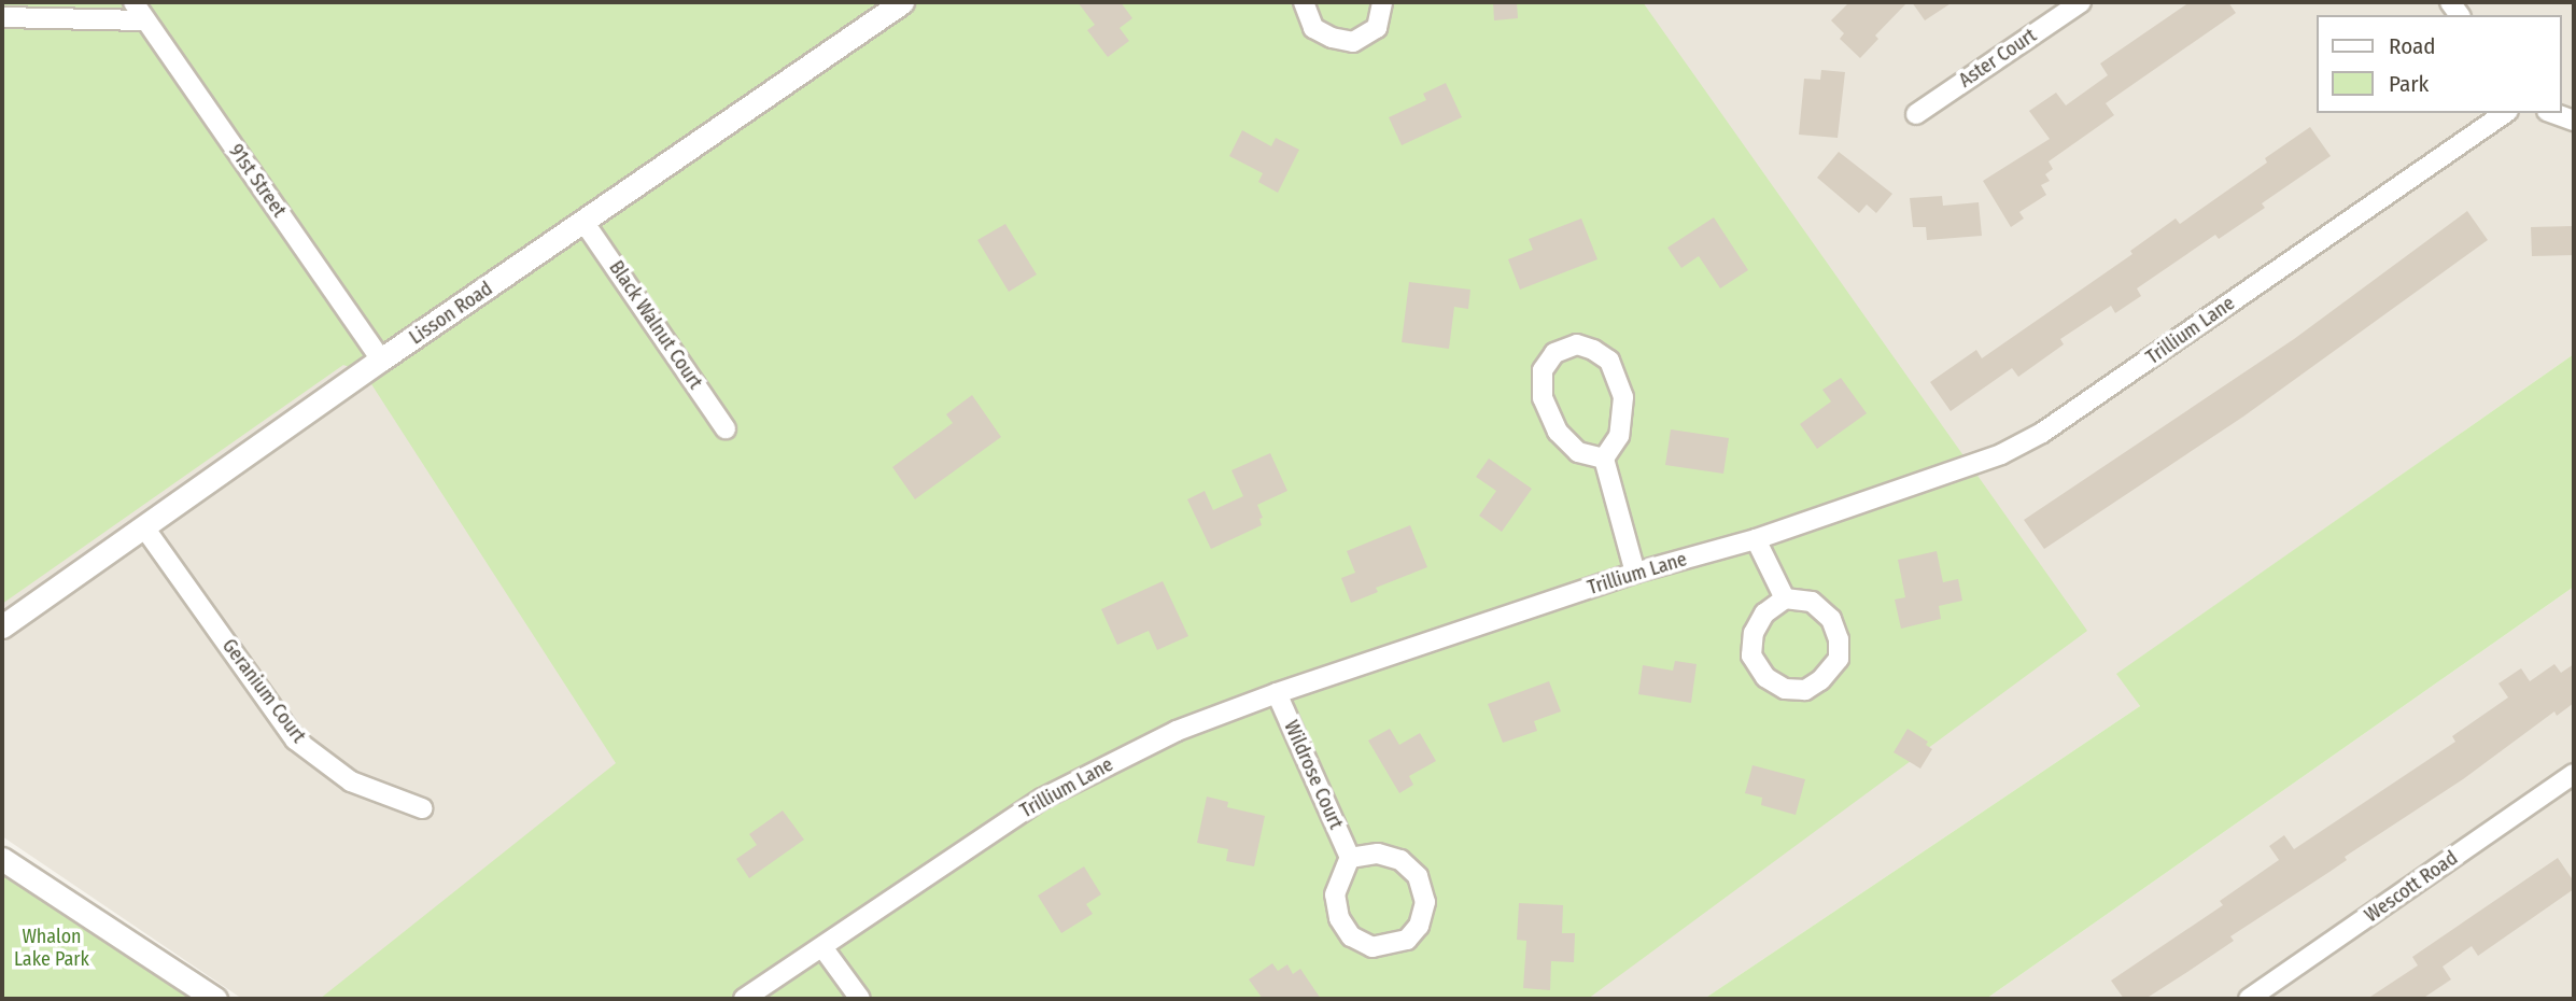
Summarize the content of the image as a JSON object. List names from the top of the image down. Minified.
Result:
{"streets":{"street":["Aster Court","91st Street","Lisson Road","Black Walnut Court","Trillium Lane","Geranium Court","Wildrose Court","Wescott Road"]},"crossings":[["91st Street","Lisson Road"],["Lisson Road","Black Walnut Court"],["Lisson Road","Geranium Court"],["Trillium Lane","Wildrose Court"]],"parks":["Whalon Lake Park"],"legend":["Road","Park"]}
